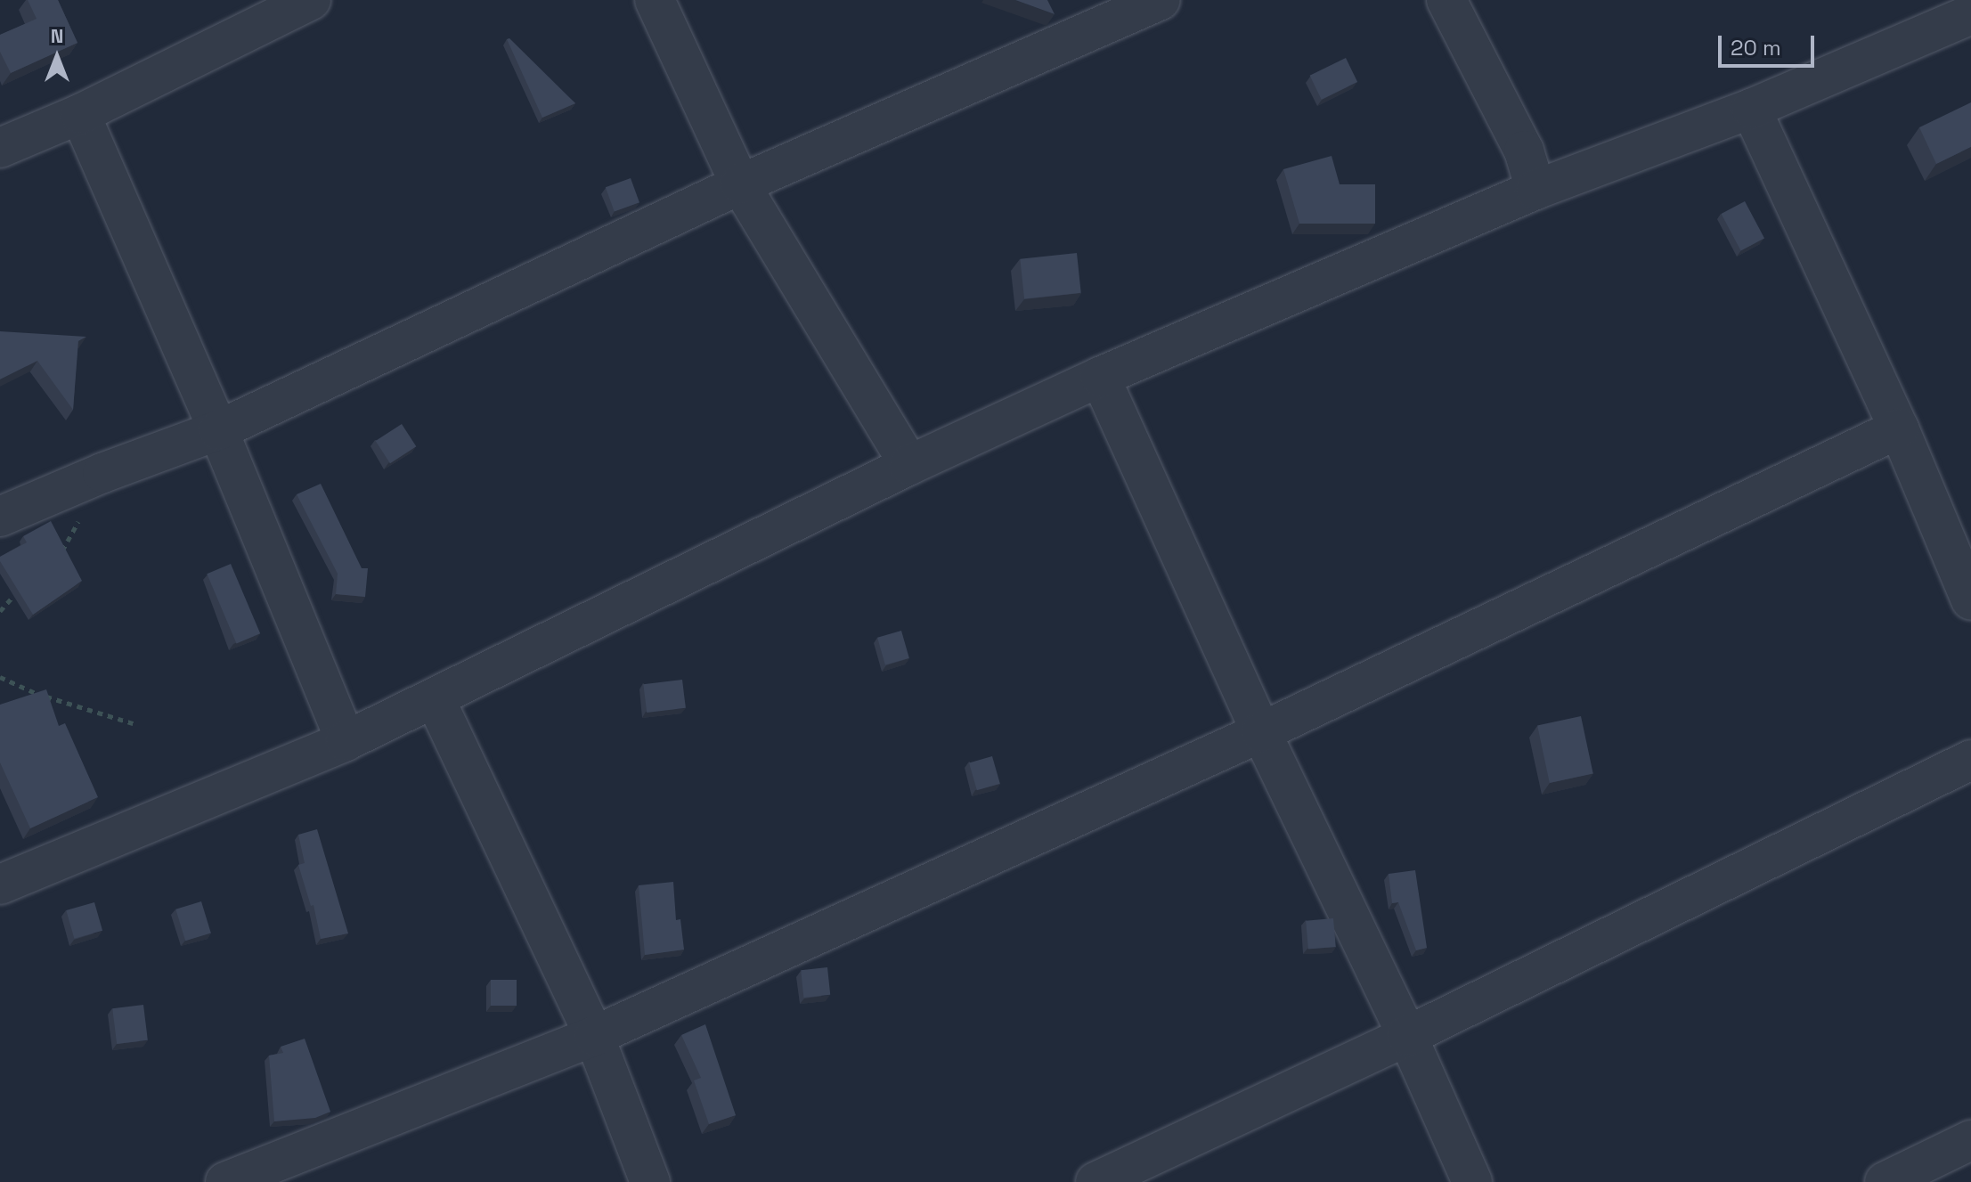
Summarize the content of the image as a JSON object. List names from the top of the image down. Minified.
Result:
{"scale_bar":"20 m","north":"top"}
